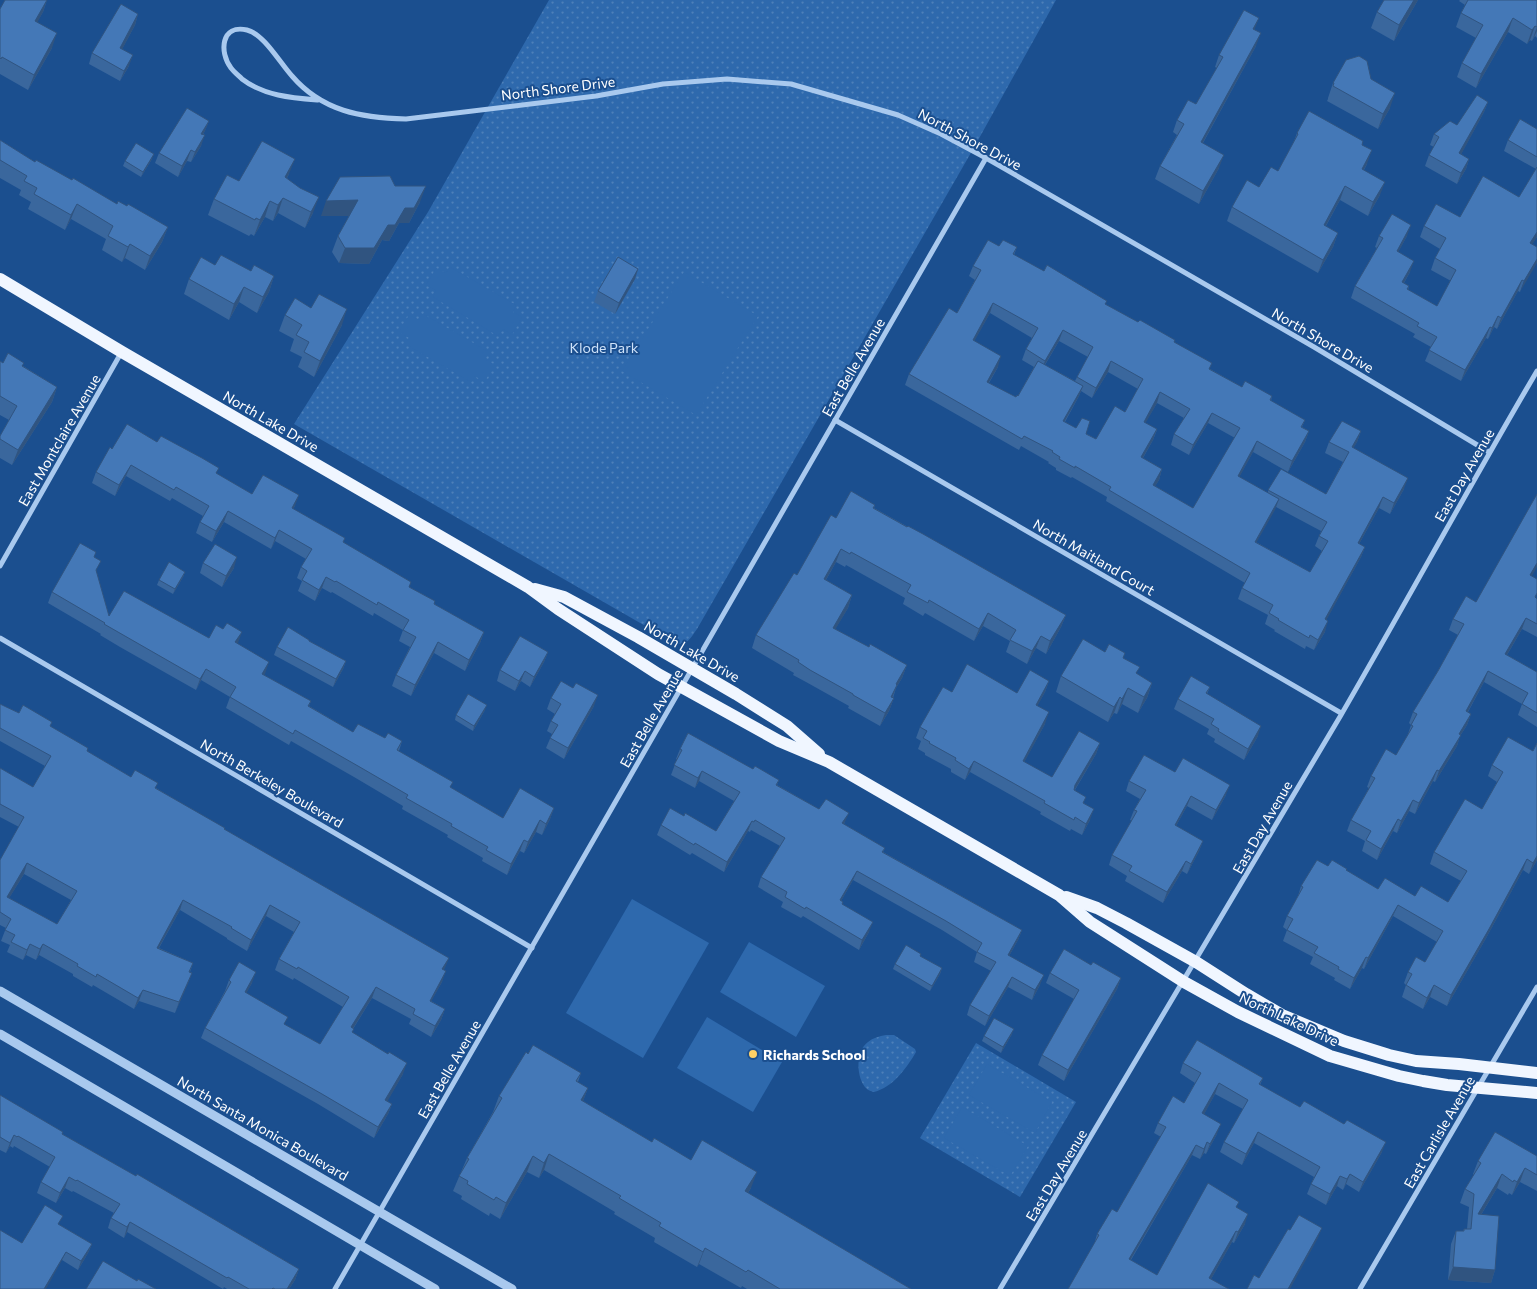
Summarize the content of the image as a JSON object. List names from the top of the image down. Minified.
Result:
{"streets":{"main road":["North Lake Drive"],"street":["North Shore Drive","East Belle Avenue","East Montclaire Avenue","East Day Avenue","North Maitland Court","North Berkeley Boulevard","North Santa Monica Boulevard","East Carlisle Avenue"]},"crossings":[["North Shore Drive","East Belle Avenue"],["North Shore Drive","East Day Avenue"],["East Belle Avenue","North Lake Drive"],["East Belle Avenue","North Maitland Court"],["East Belle Avenue","North Berkeley Boulevard"],["East Belle Avenue","North Santa Monica Boulevard"],["North Lake Drive","East Montclaire Avenue"],["North Lake Drive","East Day Avenue"],["North Lake Drive","East Carlisle Avenue"],["East Day Avenue","North Maitland Court"]],"parks":["Klode Park"],"places":["Richards School"]}
